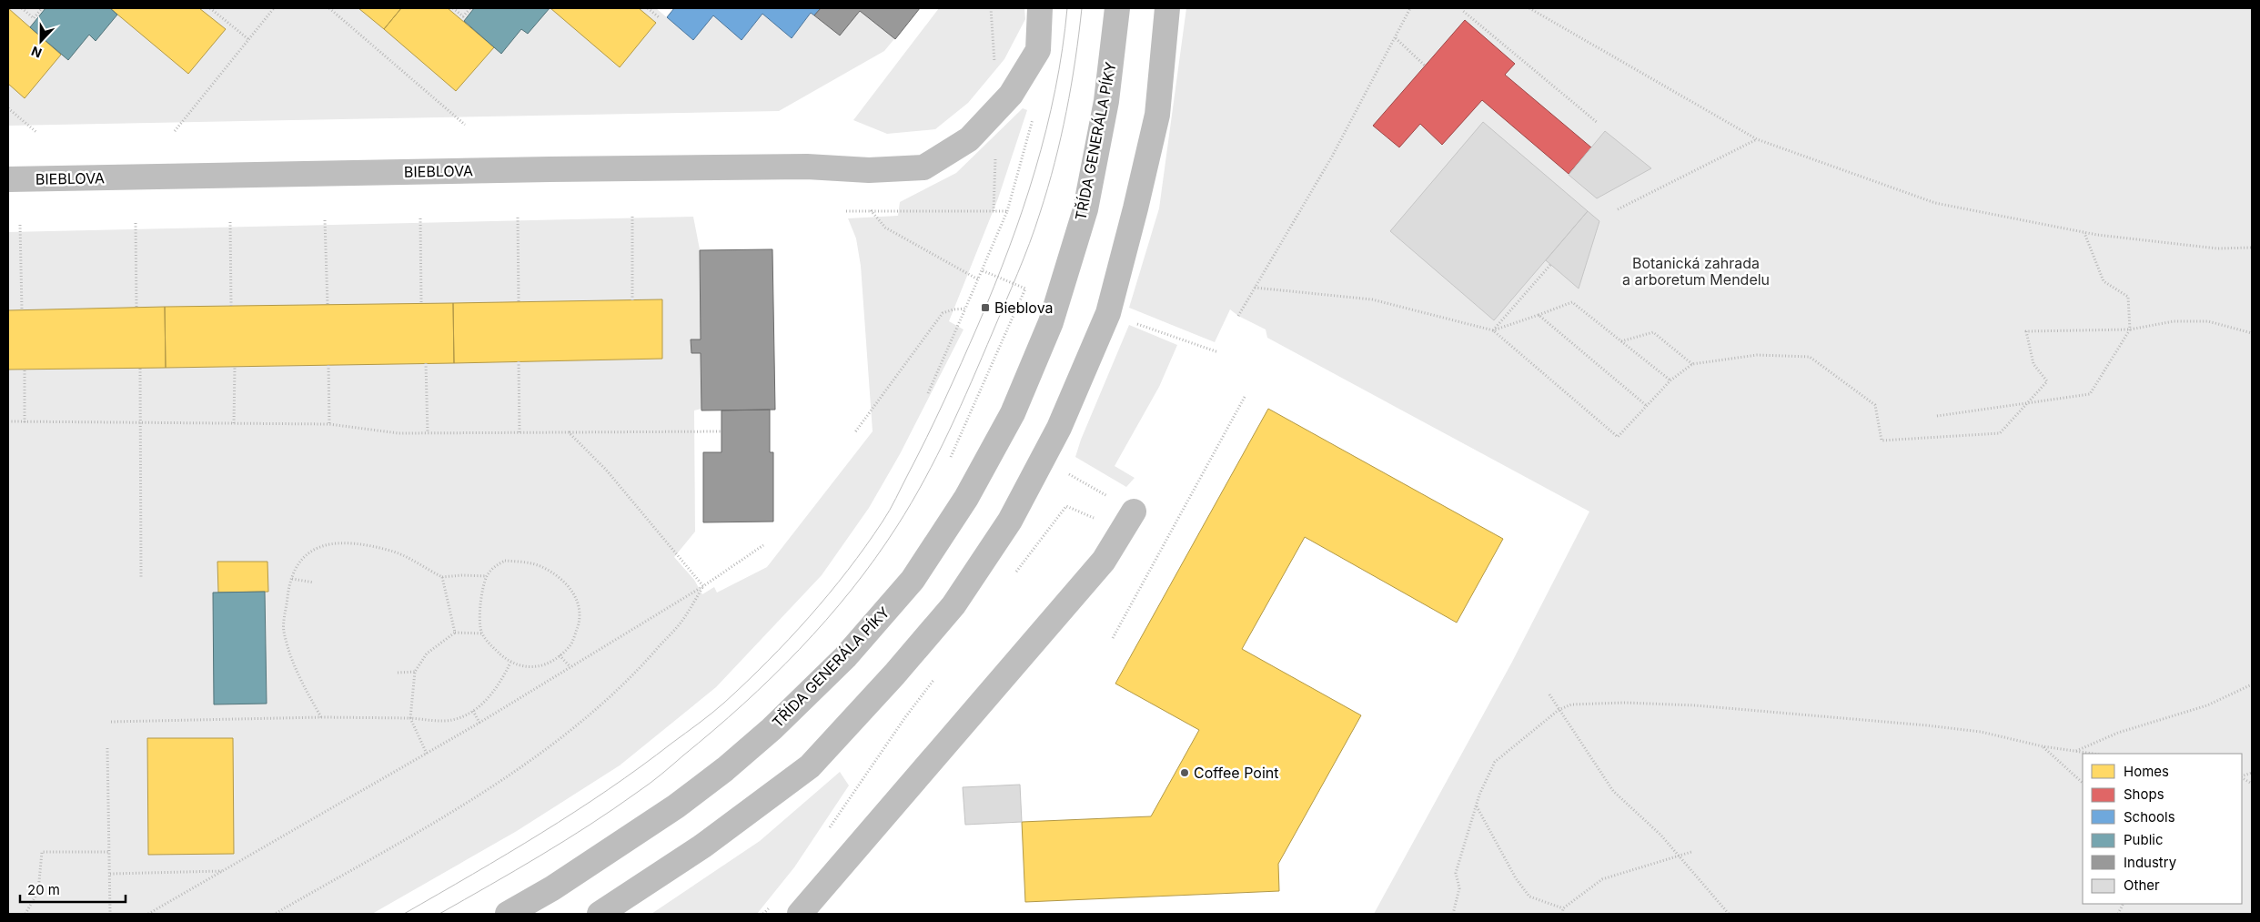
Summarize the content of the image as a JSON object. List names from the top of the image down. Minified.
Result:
{"streets":{"main road":["TŘÍDA GENERÁLA PÍKY"],"street":["BIEBLOVA"]},"parks":["Botanická zahrada a arboretum Mendelu"],"places":{"transit":["Bieblova"],"other":["Coffee Point"]},"legend":["Homes","Shops","Schools","Public","Industry","Other"],"scale_bar":"20 m","north":"bottom"}
